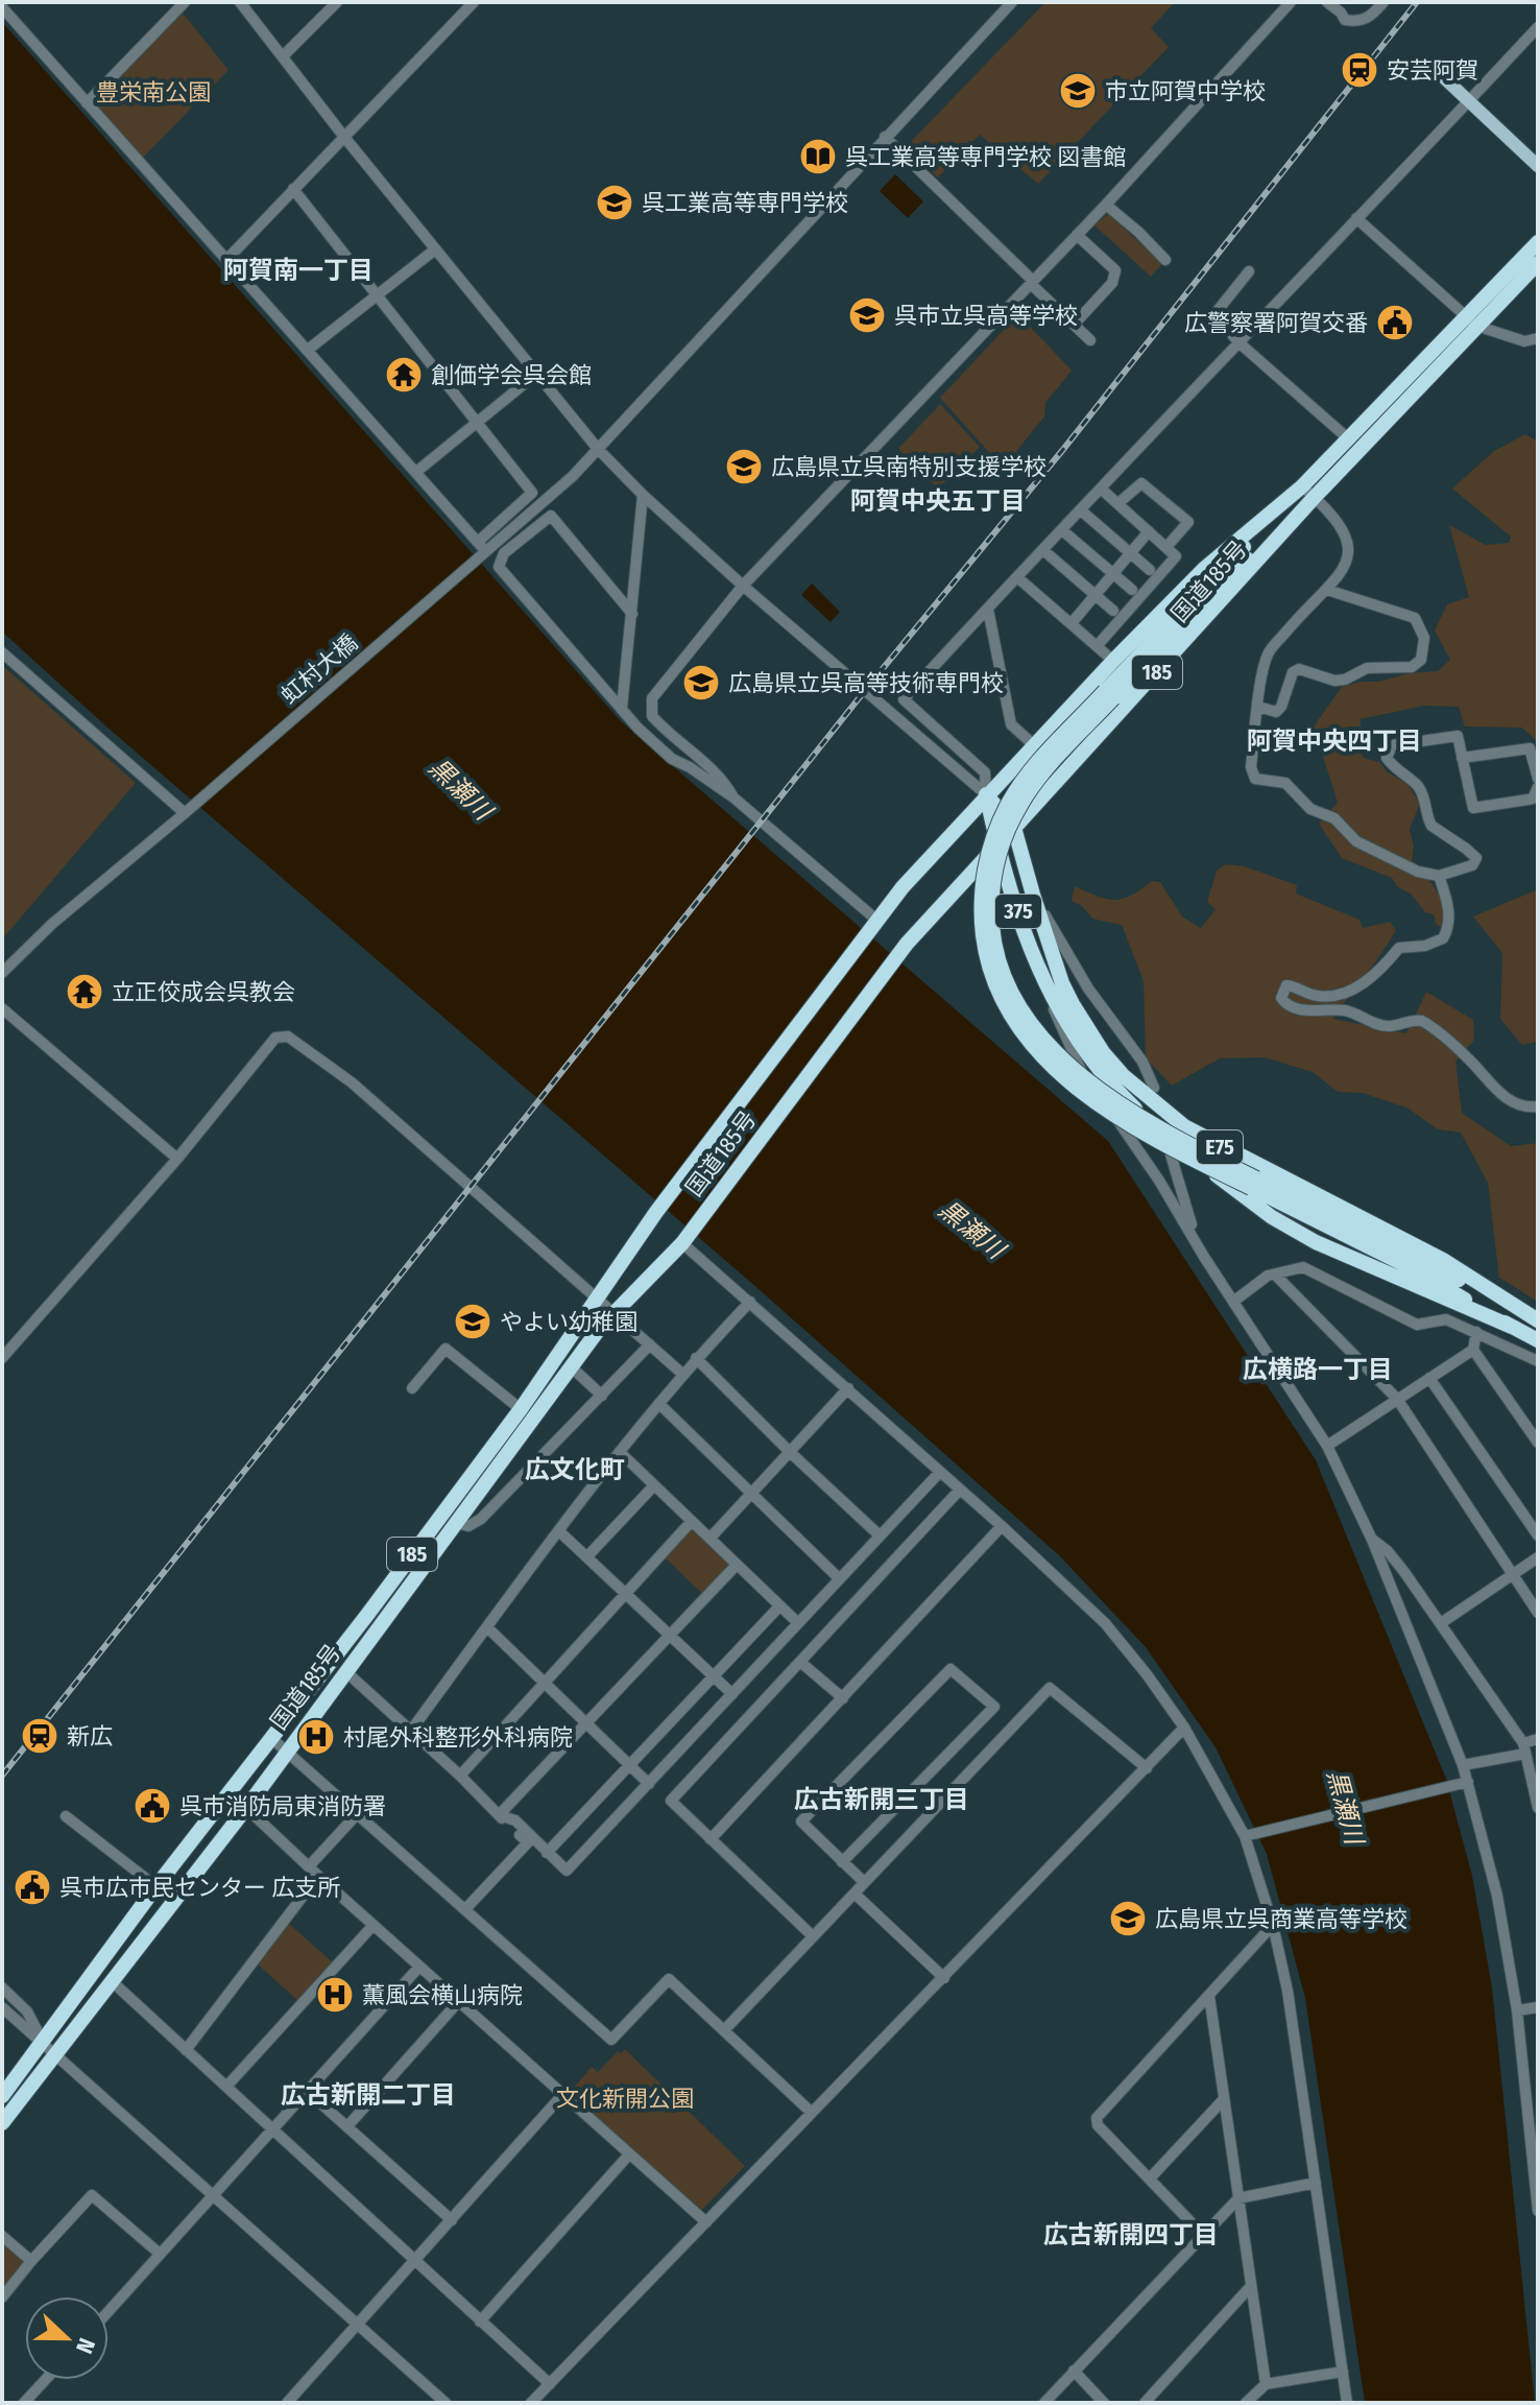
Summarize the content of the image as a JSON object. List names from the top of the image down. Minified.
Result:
{"streets":{"highway":["国道185号","185","375","E75"],"street":["虹村大橋"]},"crossings":[["国道185号","375"],["375","E75"]],"districts":["阿賀南一丁目","阿賀中央五丁目","阿賀中央四丁目","広横路一丁目","広文化町","広古新開三丁目","広古新開二丁目","広古新開四丁目"],"water":["黒瀬川"],"parks":["豊栄南公園","文化新開公園"],"places":{"station":["安芸阿賀","新広"],"school or university":["市立阿賀中学校","呉工業高等専門学校","呉市立呉高等学校","広島県立呉南特別支援学校","広島県立呉高等技術専門校","やよい幼稚園","広島県立呉商業高等学校"],"library":["呉工業高等専門学校 図書館"],"public building":["広警察署阿賀交番","呉市消防局東消防署","呉市広市民センター 広支所"],"temple":["創価学会呉会館","立正佼成会呉教会"],"hospital":["村尾外科整形外科病院","薫風会横山病院"]},"north":"right"}
